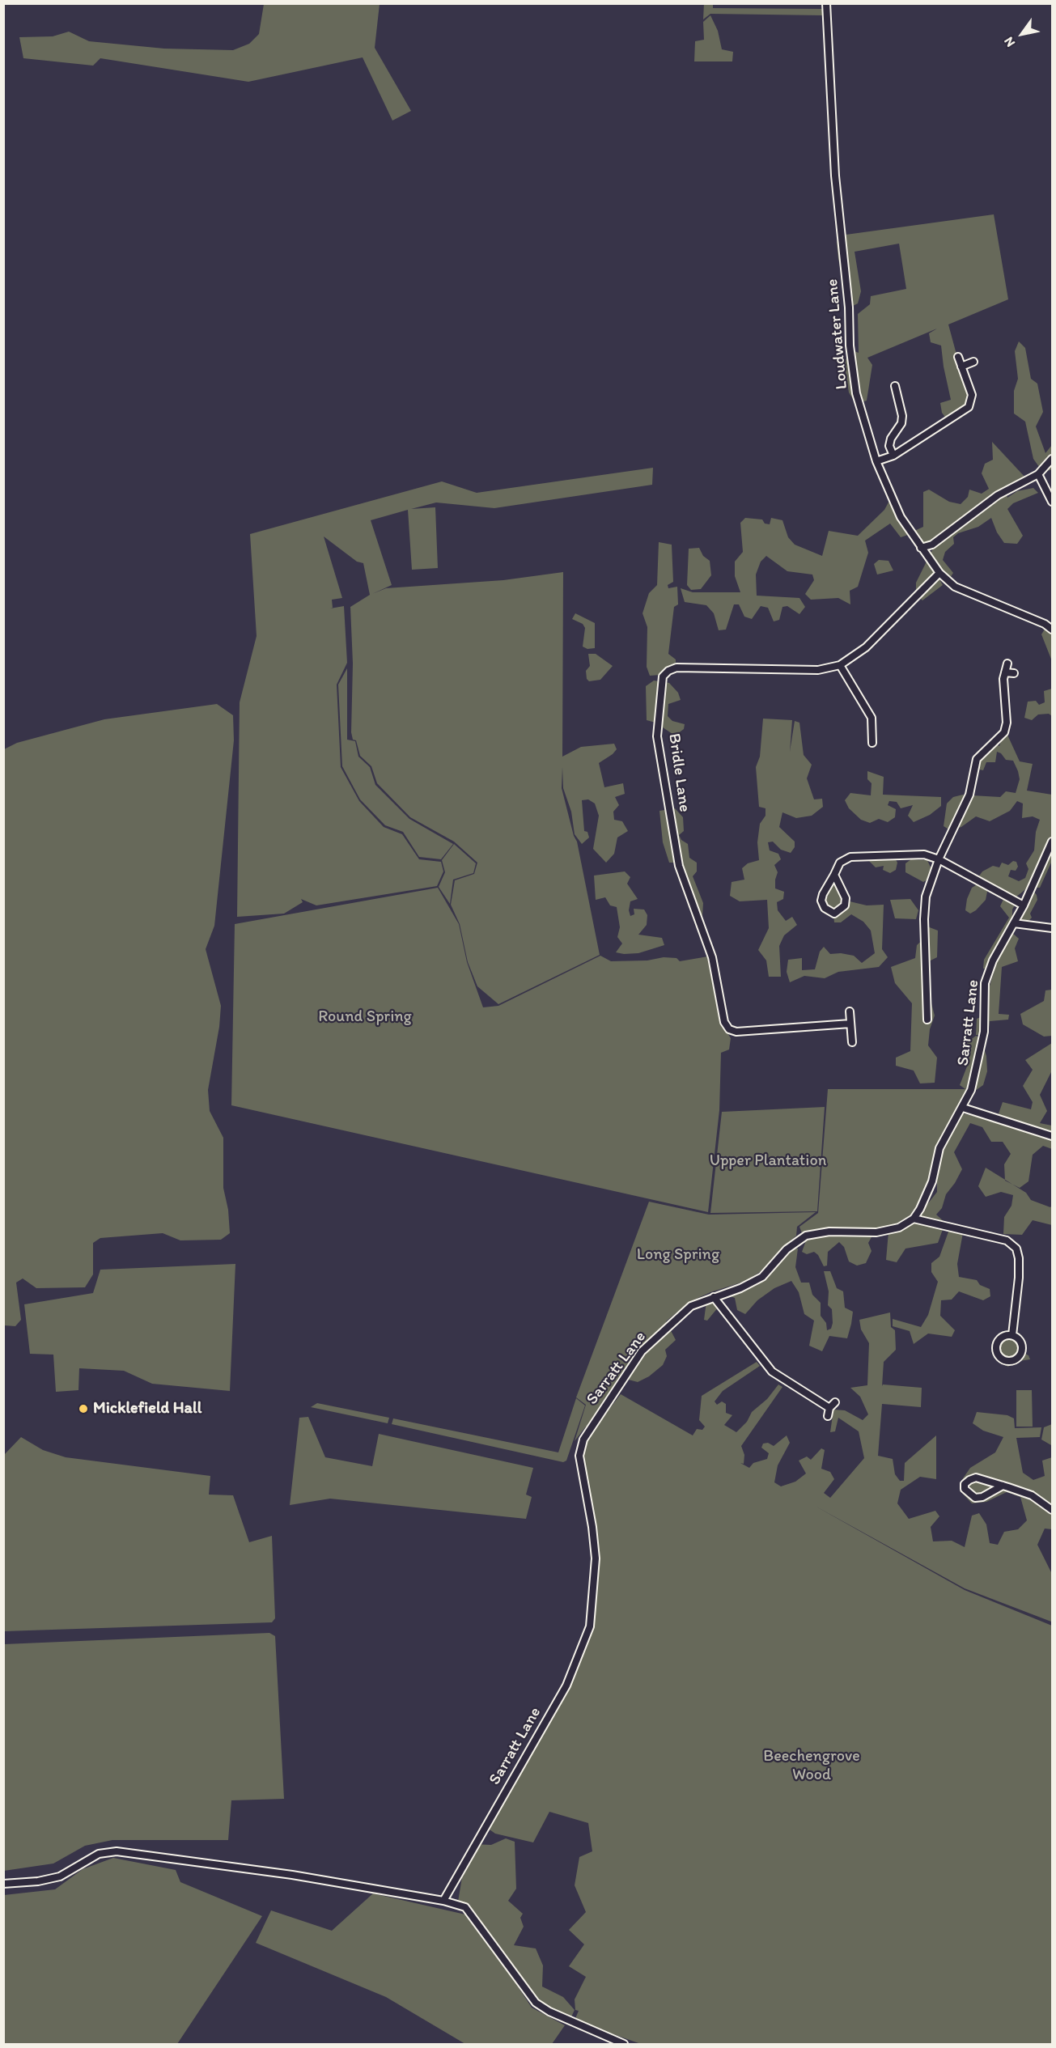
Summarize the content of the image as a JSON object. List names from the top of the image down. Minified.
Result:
{"streets":{"street":["Loudwater Lane","Bridle Lane","Sarratt Lane"]},"parks":["Round Spring","Upper Plantation","Long Spring","Beechengrove Wood"],"places":["Micklefield Hall"],"north":"bottom left"}
